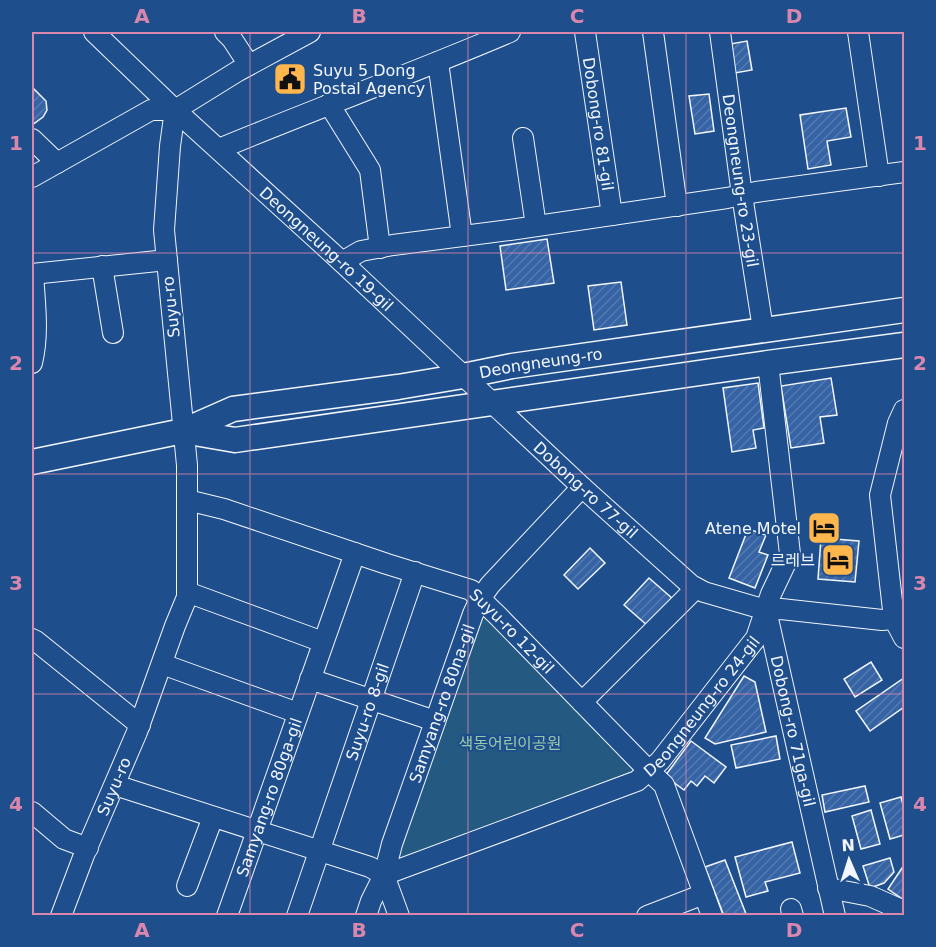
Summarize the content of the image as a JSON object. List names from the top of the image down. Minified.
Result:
{"streets":{"main road":["Deongneung-ro"],"street":["Dobong-ro 81-gil","Deongneung-ro 23-gil","Deongneung-ro 19-gil","Suyu-ro","Dobong-ro 77-gil","Suyu-ro 12-gil","Samyang-ro 80na-gil","Deongneung-ro 24-gil","Suyu-ro 8-gil","Dobong-ro 71ga-gil","Samyang-ro 80ga-gil"]},"crossings":[["Deongneung-ro 23-gil","Deongneung-ro"],["Deongneung-ro 19-gil","Suyu-ro"],["Deongneung-ro 19-gil","Deongneung-ro"],["Deongneung-ro 19-gil","Dobong-ro 77-gil"],["Suyu-ro","Deongneung-ro"],["Suyu-ro","Suyu-ro 12-gil"],["Deongneung-ro","Dobong-ro 77-gil"],["Deongneung-ro","Deongneung-ro 24-gil"],["Dobong-ro 77-gil","Samyang-ro 80na-gil"],["Dobong-ro 77-gil","Deongneung-ro 24-gil"],["Dobong-ro 77-gil","Dobong-ro 71ga-gil"],["Suyu-ro 12-gil","Samyang-ro 80na-gil"],["Suyu-ro 12-gil","Deongneung-ro 24-gil"],["Suyu-ro 12-gil","Suyu-ro 8-gil"],["Suyu-ro 12-gil","Samyang-ro 80ga-gil"],["Samyang-ro 80na-gil","Deongneung-ro 24-gil"],["Deongneung-ro 24-gil","Dobong-ro 71ga-gil"]],"parks":["색동어린이공원"],"places":{"public building":["Suyu 5 Dong Postal Agency"],"hotel":["Atene Motel","르레브"]},"north":"top","grid":{"columns":["A","B","C","D"],"rows":["1","2","3","4"]}}
